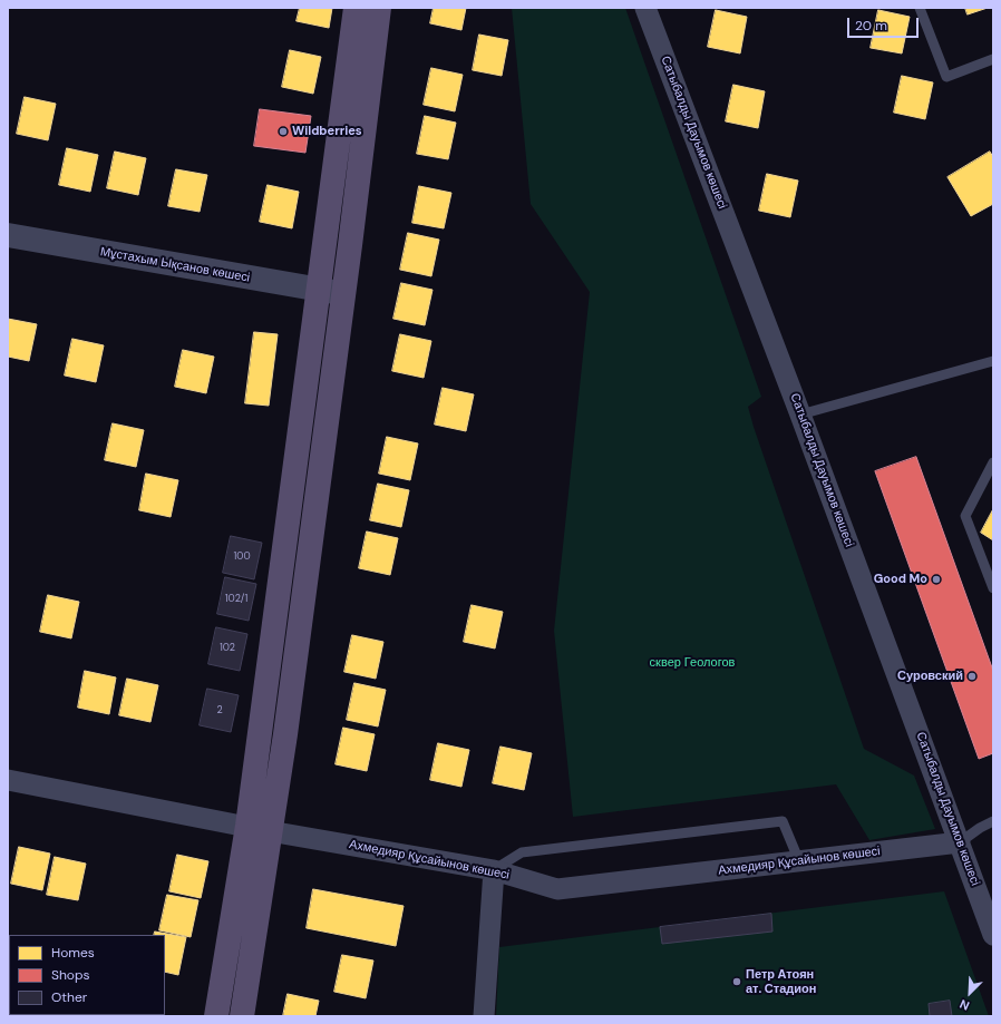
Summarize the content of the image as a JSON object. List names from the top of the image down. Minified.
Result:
{"streets":{"street":["Сатыбалды Дауымов көшесі","Мұстахым Ықсанов көшесі","Ахмедияр Құсайынов көшесі"]},"crossings":[["Сатыбалды Дауымов көшесі","Ахмедияр Құсайынов көшесі"]],"parks":["сквер Геологов"],"places":["Wildberries","Good Mo","Суровский","Петр Атоян ат. Стадион"],"house_numbers":["100","102/1","102","2"],"legend":["Homes","Shops","Other"],"scale_bar":"20 m","north":"bottom left"}
